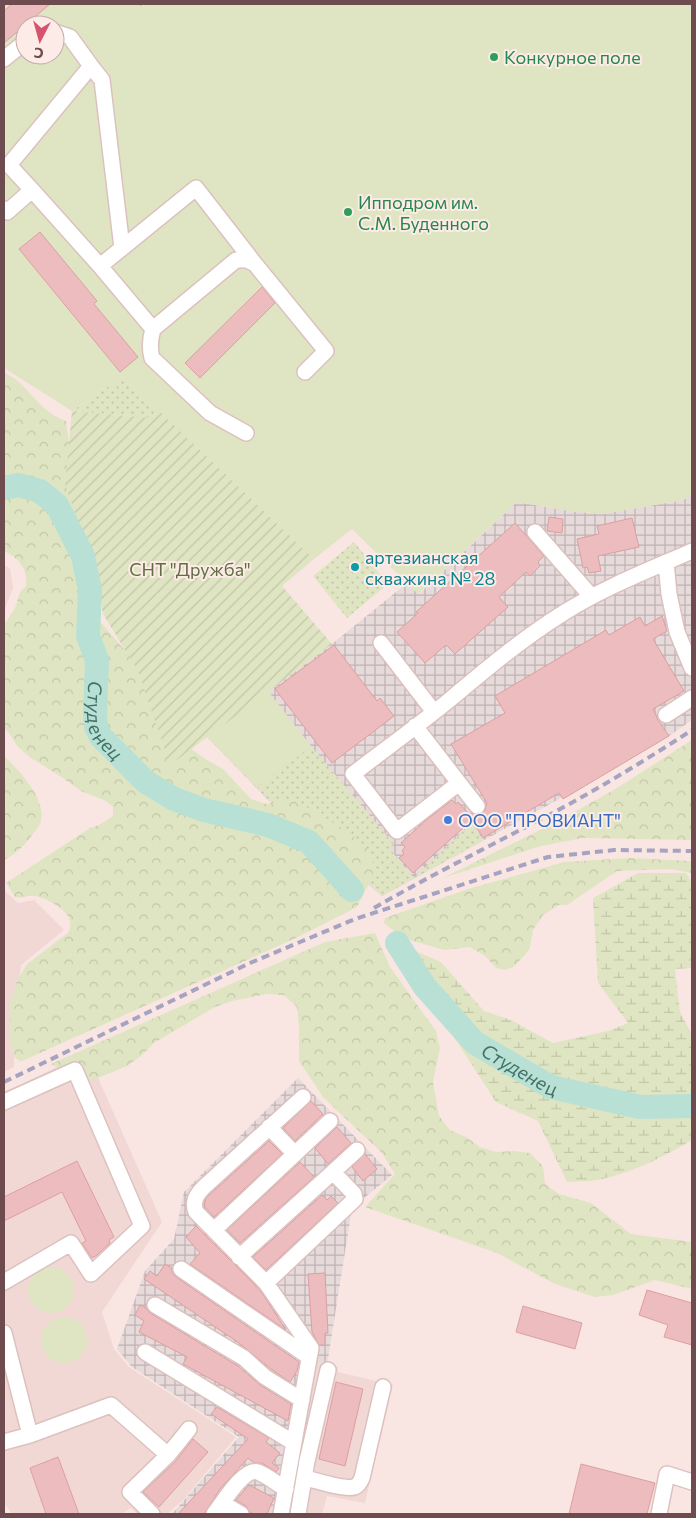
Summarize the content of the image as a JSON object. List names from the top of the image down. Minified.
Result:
{"water":["Студенец"],"parks":["СНТ \"Дружба\""],"places":["Конкурное поле","Ипподром им. С.М. Буденного","артезианская скважина № 28","ООО \"ПРОВИАНТ\""],"north":"bottom"}
